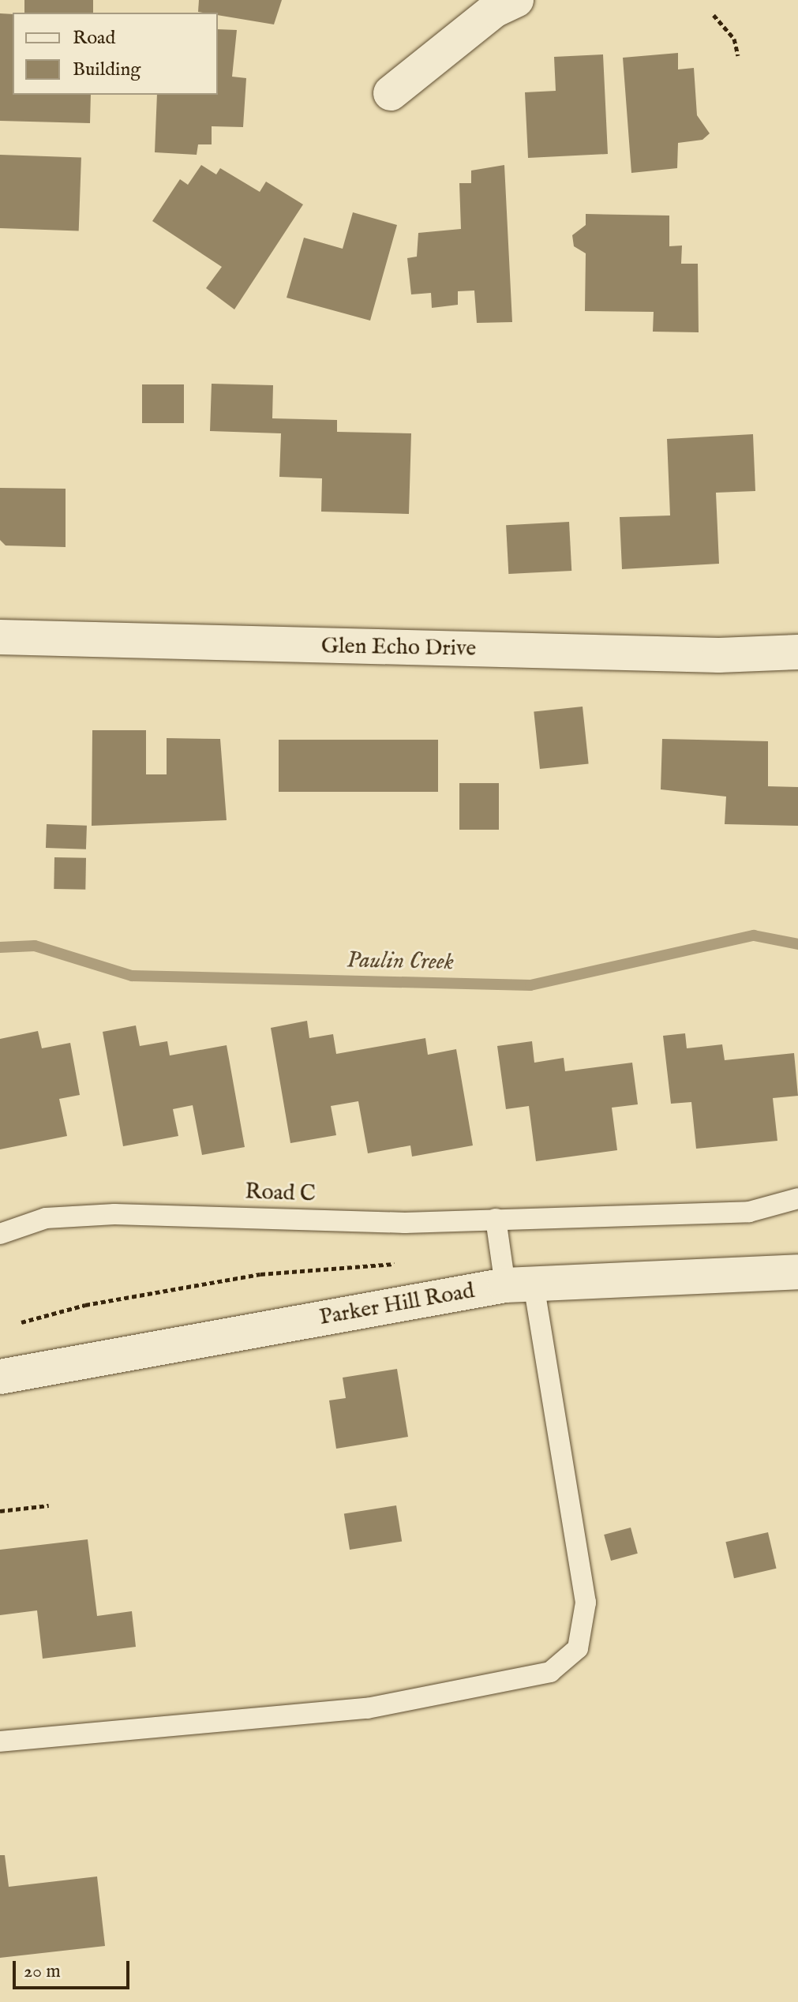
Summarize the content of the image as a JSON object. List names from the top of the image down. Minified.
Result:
{"streets":{"street":["Glen Echo Drive","Parker Hill Road"],"lane":["Road C"]},"water":["Paulin Creek"],"legend":["Road","Building"],"scale_bar":"20 m"}
